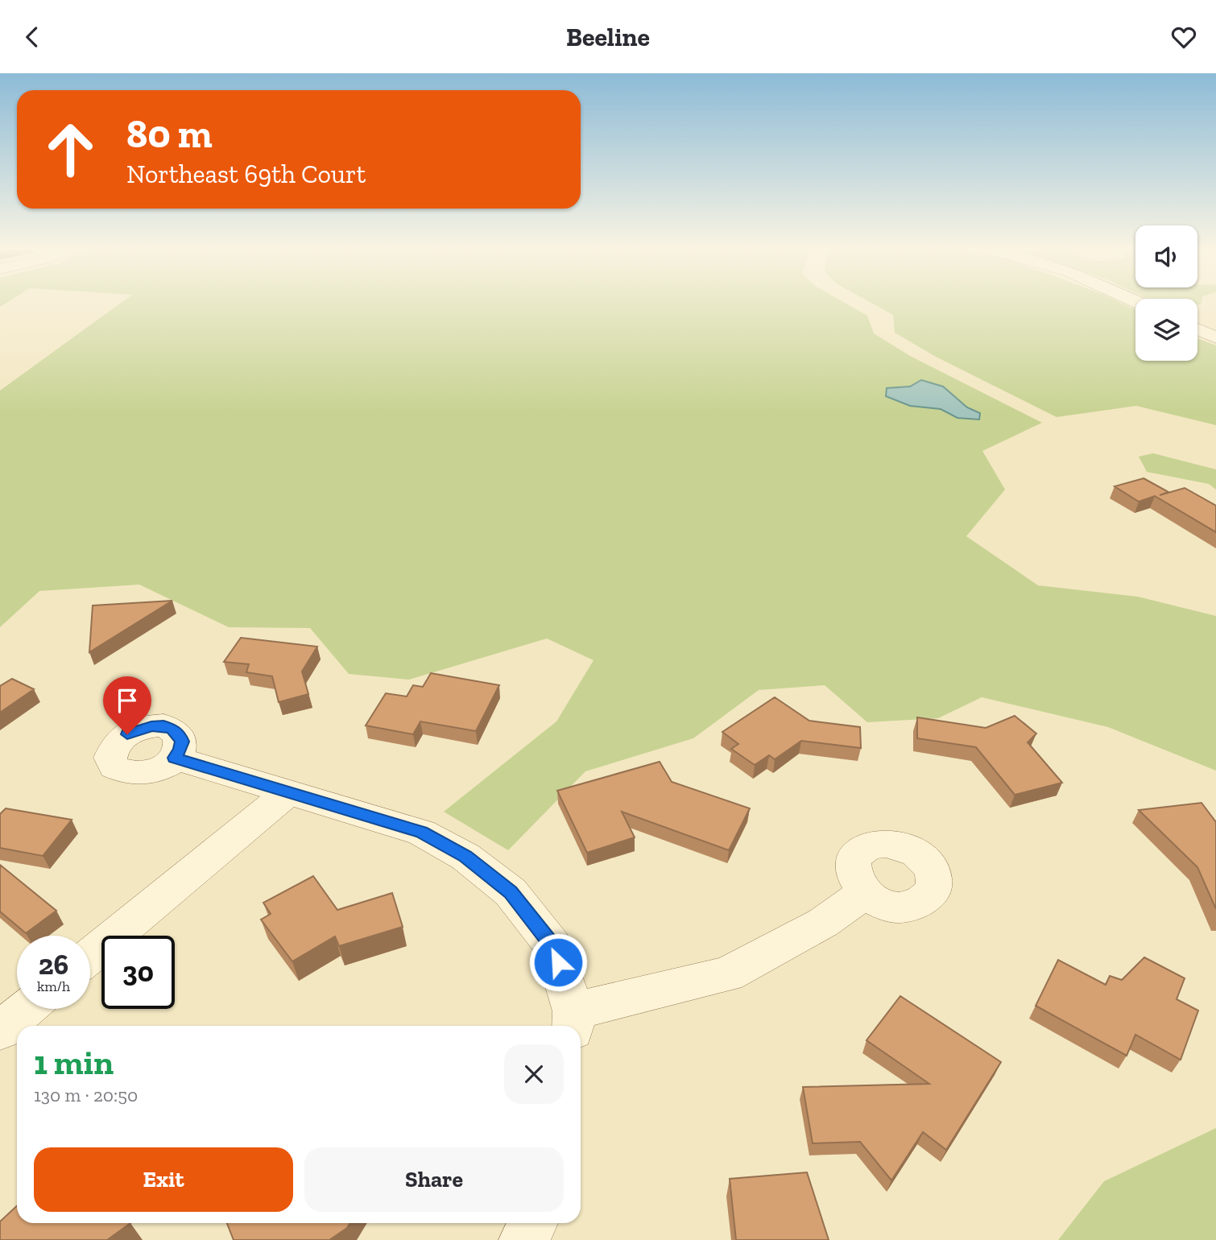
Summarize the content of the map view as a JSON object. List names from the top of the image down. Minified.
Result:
{"page":{"header":"Beeline","turn":["80 m","Northeast 69th Court"],"speed":"26 km/h","limit":"30","heading":["1 min","130 m · 20:50"],"buttons":["Exit","Share"]}}
